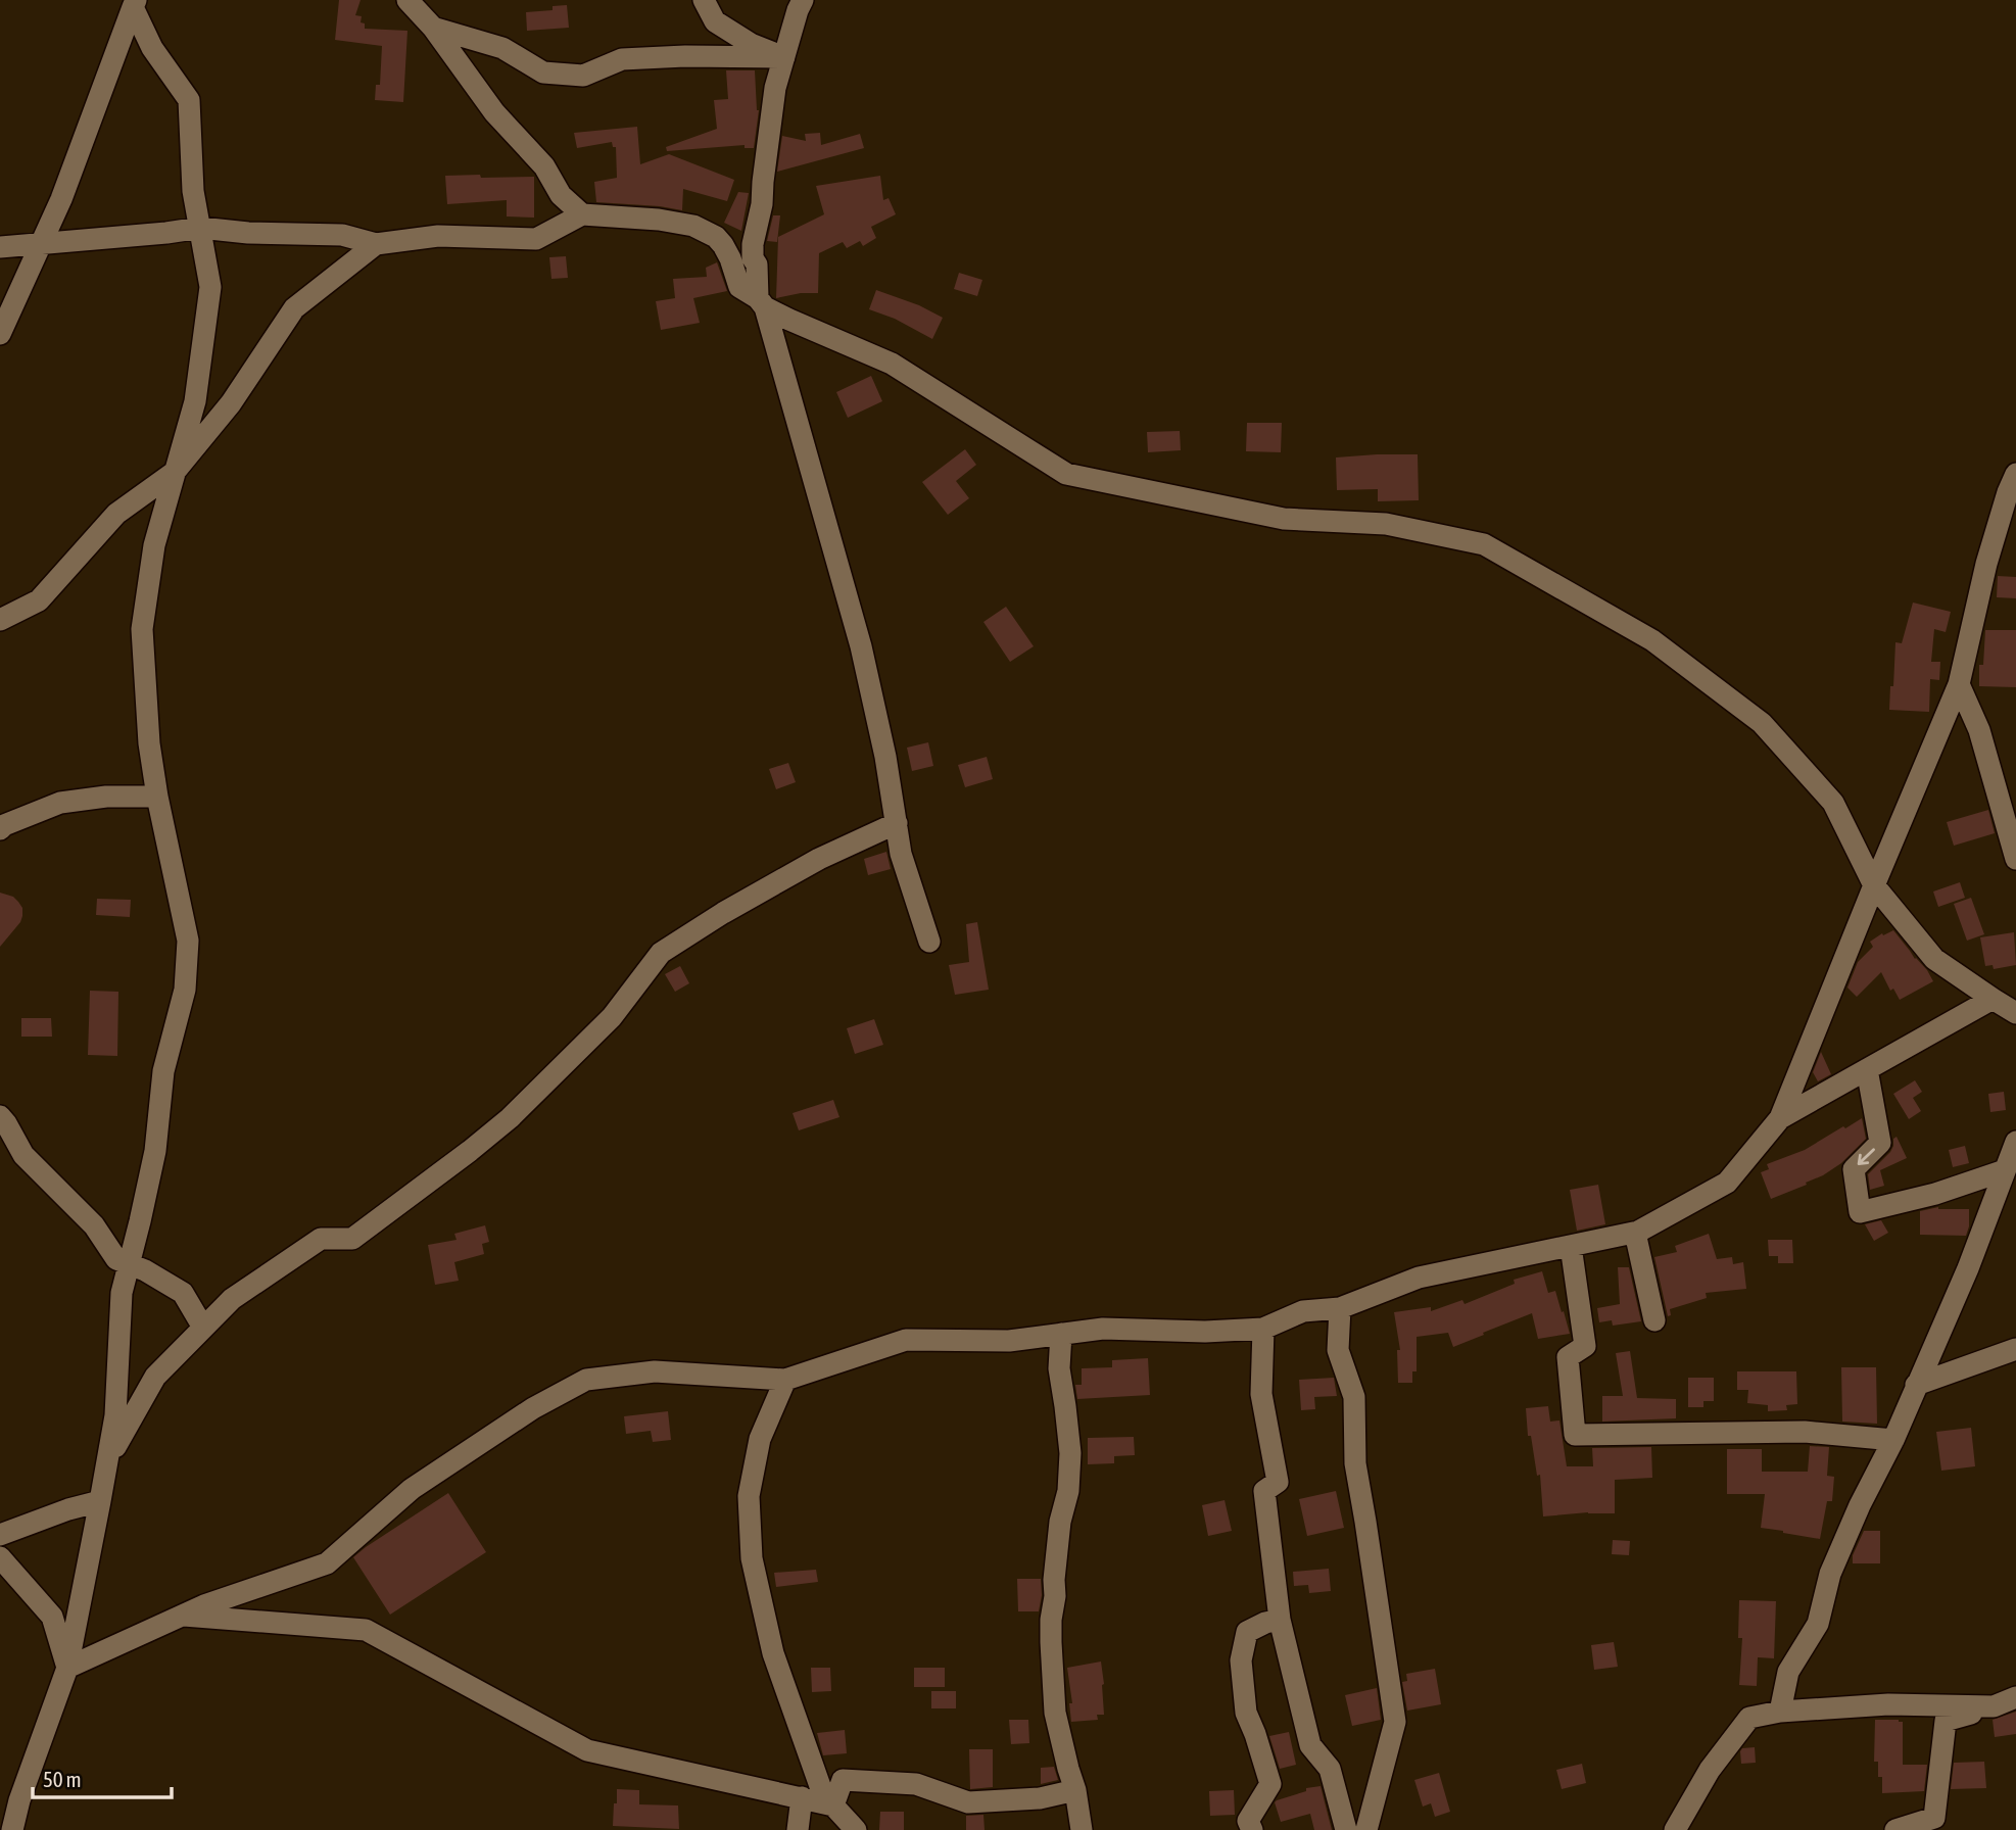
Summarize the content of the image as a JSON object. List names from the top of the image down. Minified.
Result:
{"scale_bar":"50 m"}
